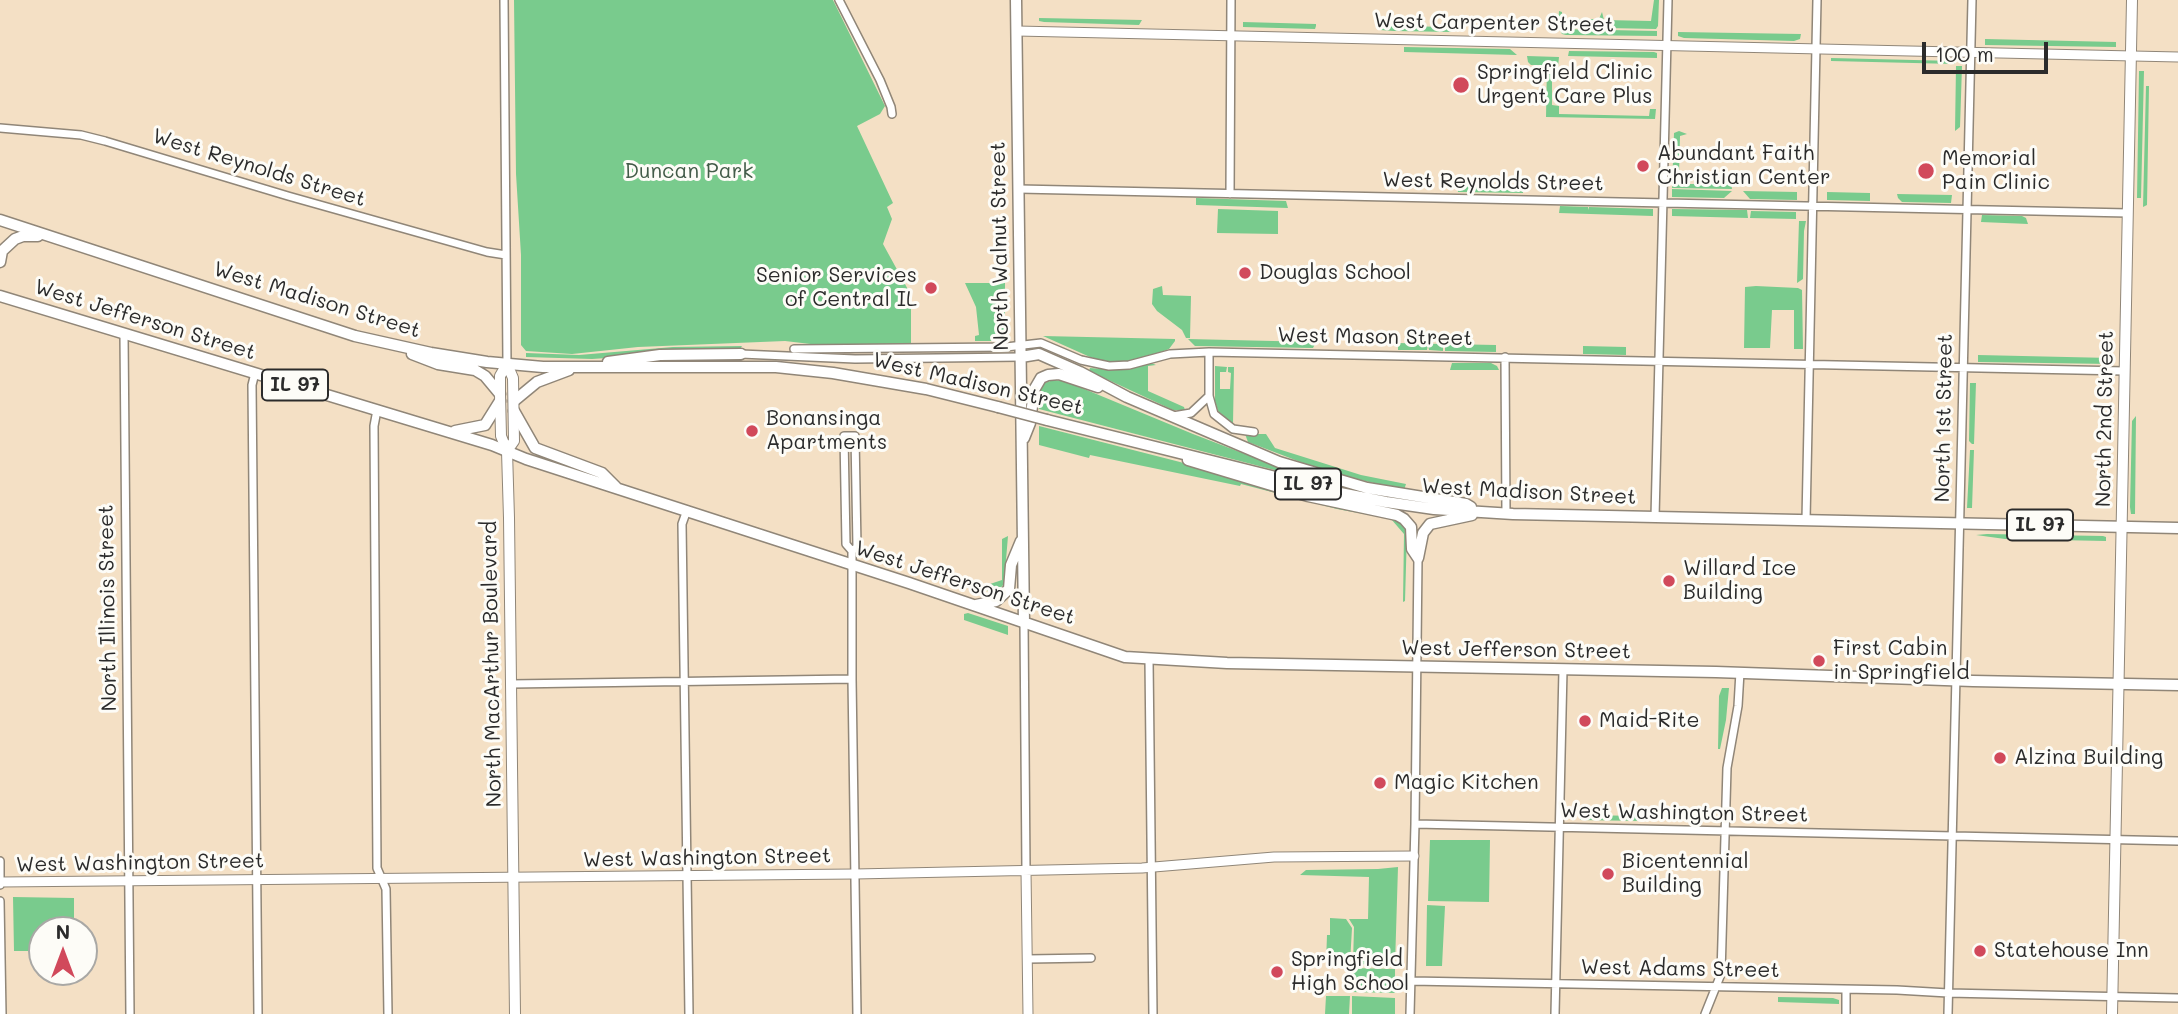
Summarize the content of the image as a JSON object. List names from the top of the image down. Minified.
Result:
{"streets":{"main road":["North Walnut Street","West Madison Street","West Jefferson Street","IL 97","North 2nd Street","North MacArthur Boulevard"],"street":["West Carpenter Street","West Reynolds Street","West Mason Street","North 1st Street","North Illinois Street","West Washington Street","West Adams Street"]},"crossings":[["West Carpenter Street","North Walnut Street"],["West Carpenter Street","North 1st Street"],["West Carpenter Street","North 2nd Street"],["West Reynolds Street","North Walnut Street"],["West Reynolds Street","North 1st Street"],["West Reynolds Street","North 2nd Street"],["West Reynolds Street","North MacArthur Boulevard"],["North Walnut Street","West Jefferson Street"],["North Walnut Street","West Mason Street"],["North Walnut Street","West Washington Street"],["West Madison Street","IL 97"],["West Madison Street","North 1st Street"],["West Madison Street","North MacArthur Boulevard"],["West Jefferson Street","IL 97"],["West Jefferson Street","North 1st Street"],["West Jefferson Street","North Illinois Street"],["West Jefferson Street","North MacArthur Boulevard"],["West Mason Street","North 1st Street"],["West Mason Street","North 2nd Street"],["IL 97","North 1st Street"],["IL 97","North 2nd Street"],["North 1st Street","West Washington Street"],["North 1st Street","West Adams Street"],["North 2nd Street","West Washington Street"],["North 2nd Street","West Adams Street"],["North Illinois Street","West Washington Street"],["North MacArthur Boulevard","West Washington Street"]],"parks":["Duncan Park"],"places":["Springfield Clinic Urgent Care Plus","Abundant Faith Christian Center","Memorial Pain Clinic","Douglas School","Senior Services of Central IL","Bonansinga Apartments","Willard Ice Building","First Cabin in Springfield","Maid-Rite","Alzina Building","Magic Kitchen","Bicentennial Building","Statehouse Inn","Springfield High School"],"scale_bar":"100 m","north":"top"}
